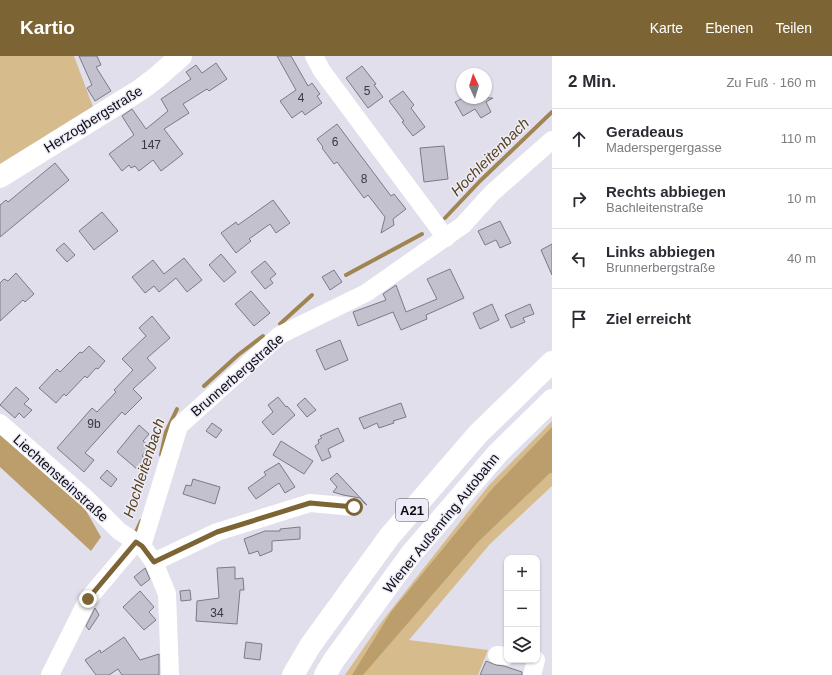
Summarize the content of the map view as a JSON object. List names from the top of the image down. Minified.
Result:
{"streets":{"main road":["Herzogbergstraße","A21","Wiener Außenring Autobahn"],"street":["Brunnerbergstraße","Liechtensteinstraße"]},"crossings":[["Brunnerbergstraße","Liechtensteinstraße"]],"water":["Hochleitenbach"],"house_numbers":["5","4","6","147","8","9b","34"],"north":"top","page":{"header":"Kartio","nav":["Karte","Ebenen","Teilen"],"heading":["2 Min.","Zu Fuß · 160 m"],"list":[["Geradeaus","Maderspergergasse","110 m"],["Rechts abbiegen","Bachleitenstraße","10 m"],["Links abbiegen","Brunnerbergstraße","40 m"],"Ziel erreicht"],"map_buttons":["+","−"]}}
